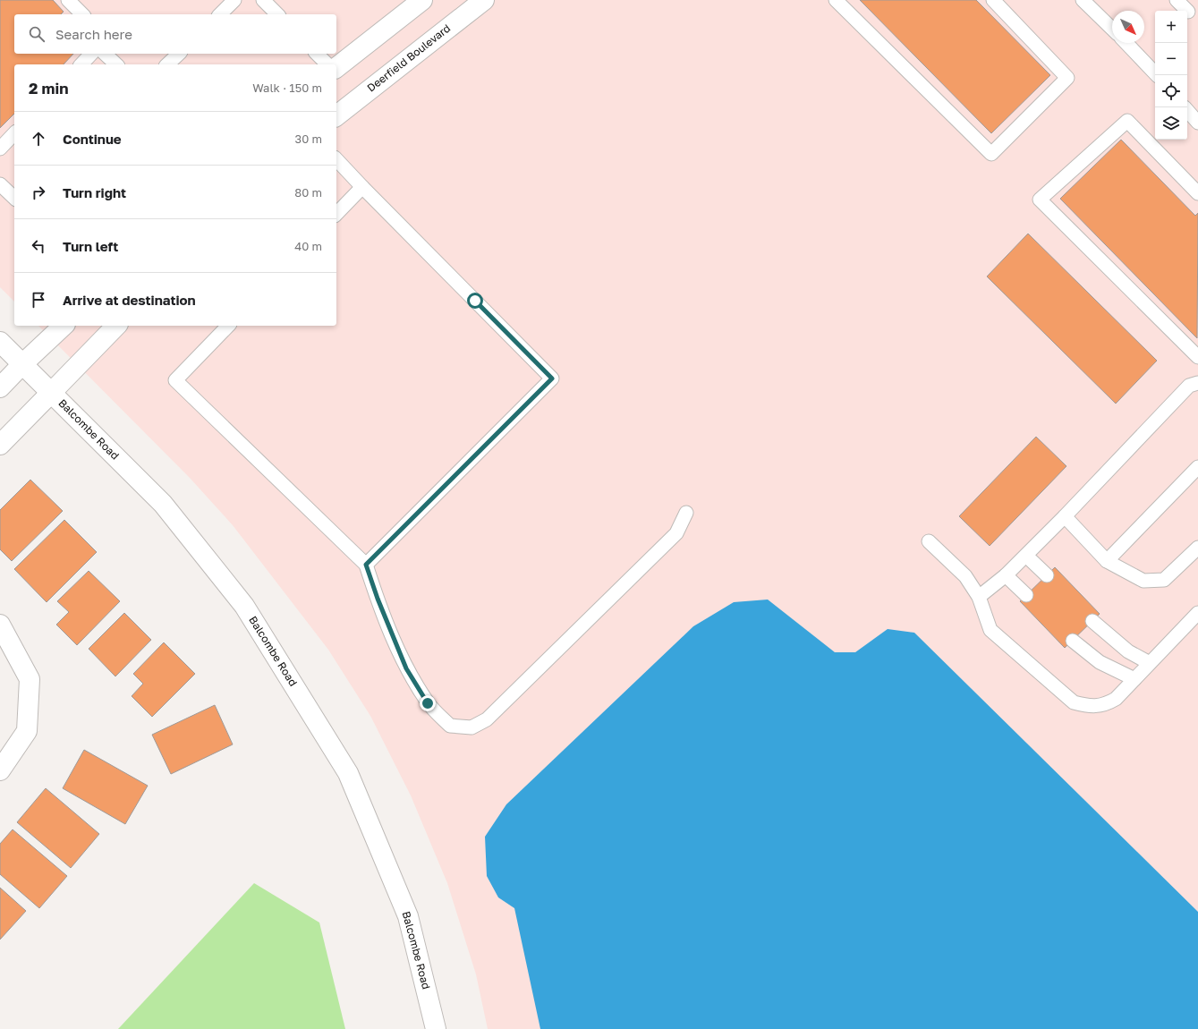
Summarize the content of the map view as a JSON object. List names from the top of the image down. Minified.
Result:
{"streets":{"street":["Deerfield Boulevard","Balcombe Road"]},"north":"bottom right","page":{"map_buttons":["+","−"],"search":"Search here","heading":["2 min","Walk · 150 m"],"list":[["Continue","30 m"],["Turn right","80 m"],["Turn left","40 m"],"Arrive at destination"]}}
